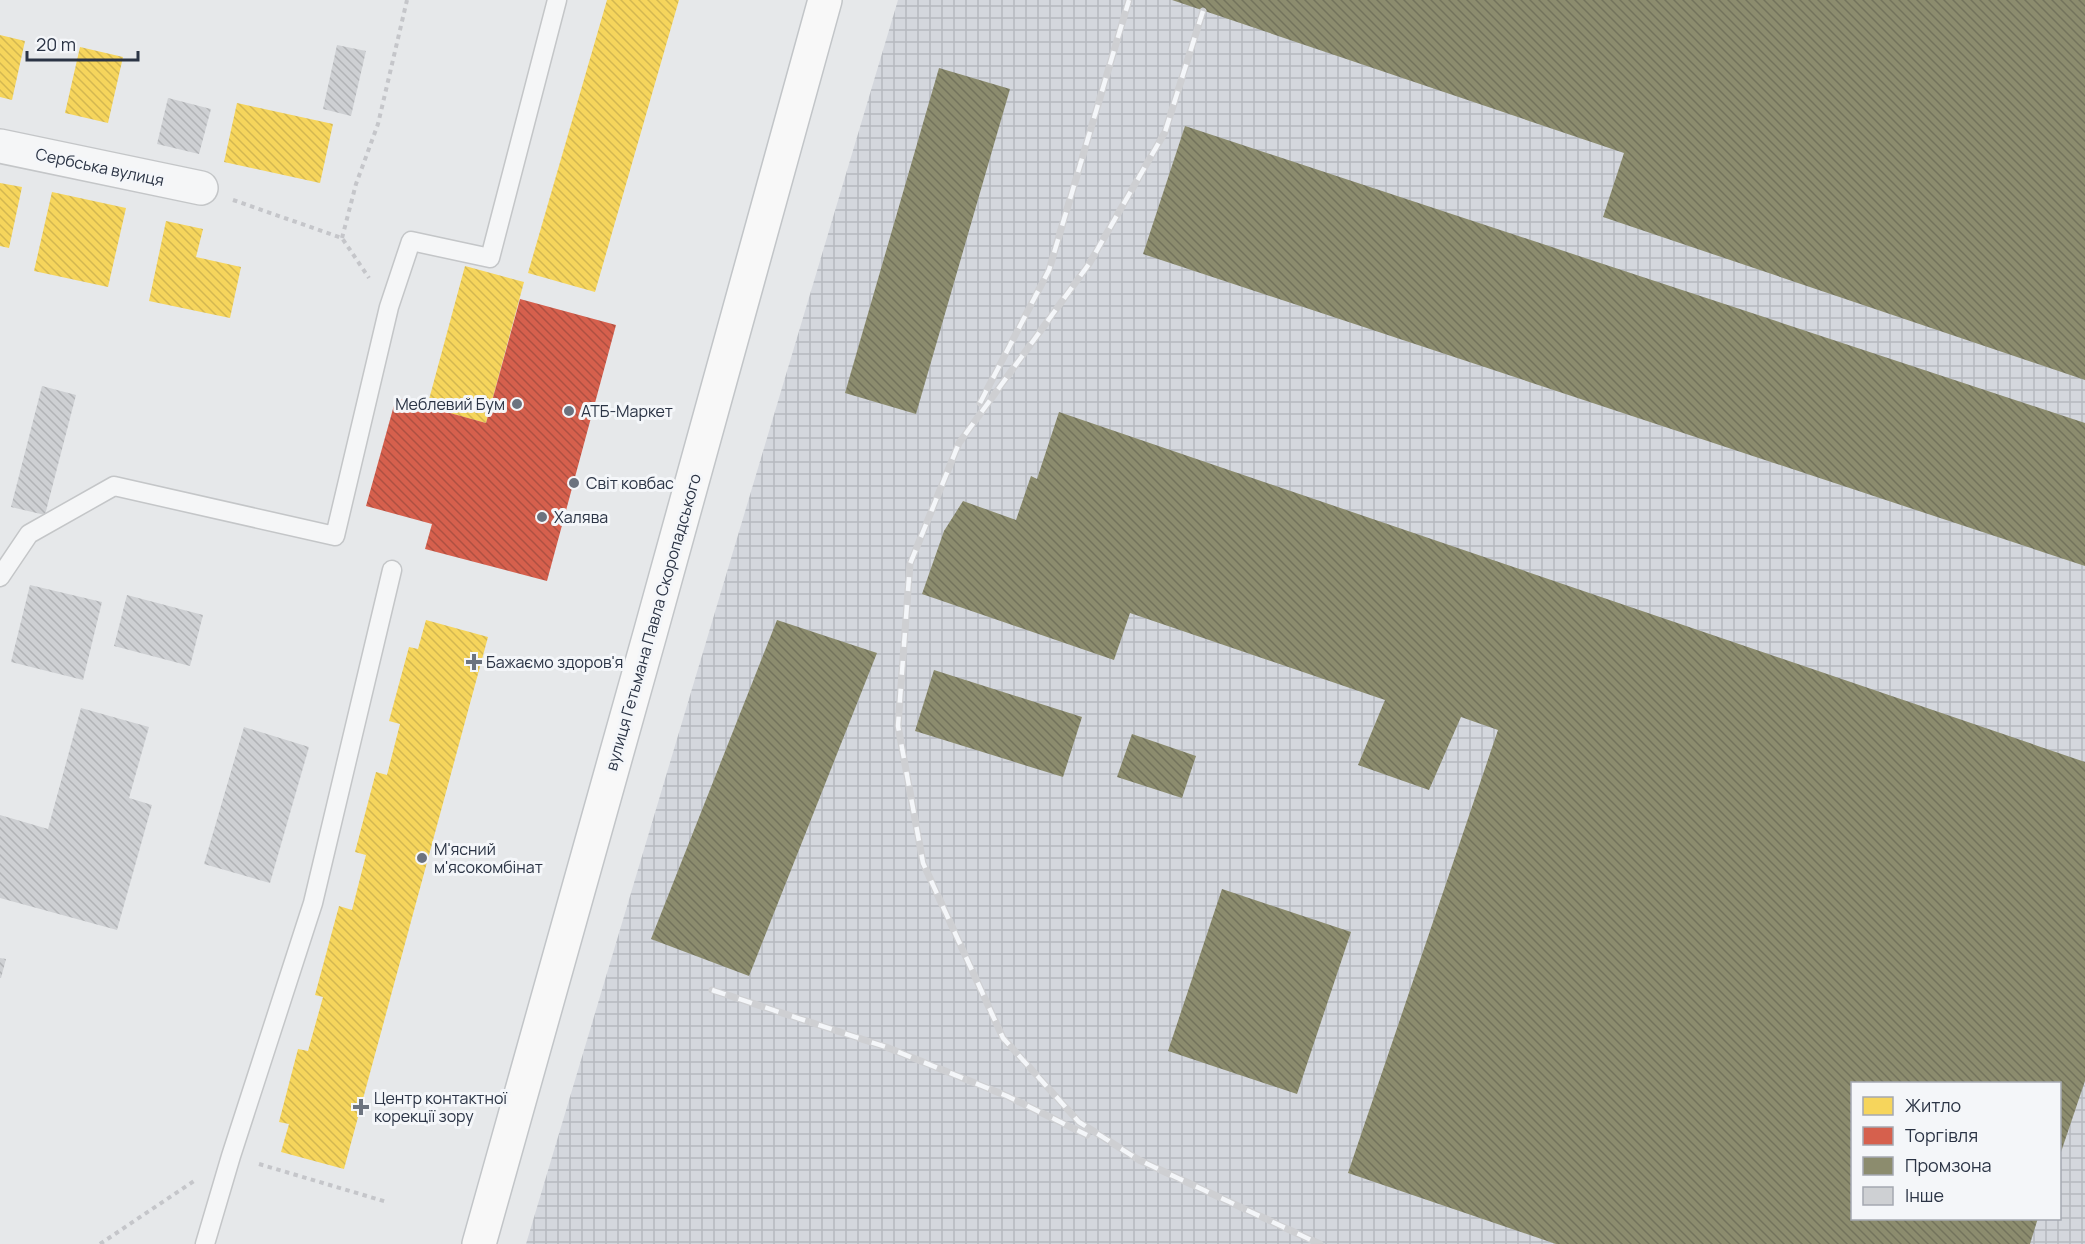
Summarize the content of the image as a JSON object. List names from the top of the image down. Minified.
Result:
{"streets":{"main road":["вулиця Гетьмана Павла Скоропадського"],"street":["Сербська вулиця"]},"places":{"other":["Меблевий Бум","АТБ-Маркет","Світ ковбас","Халява","М'ясний м'ясокомбінат"],"health":["Бажаємо здоров'я","Центр контактної корекції зору"]},"legend":["Житло","Торгівля","Промзона","Інше"],"scale_bar":"20 m"}
